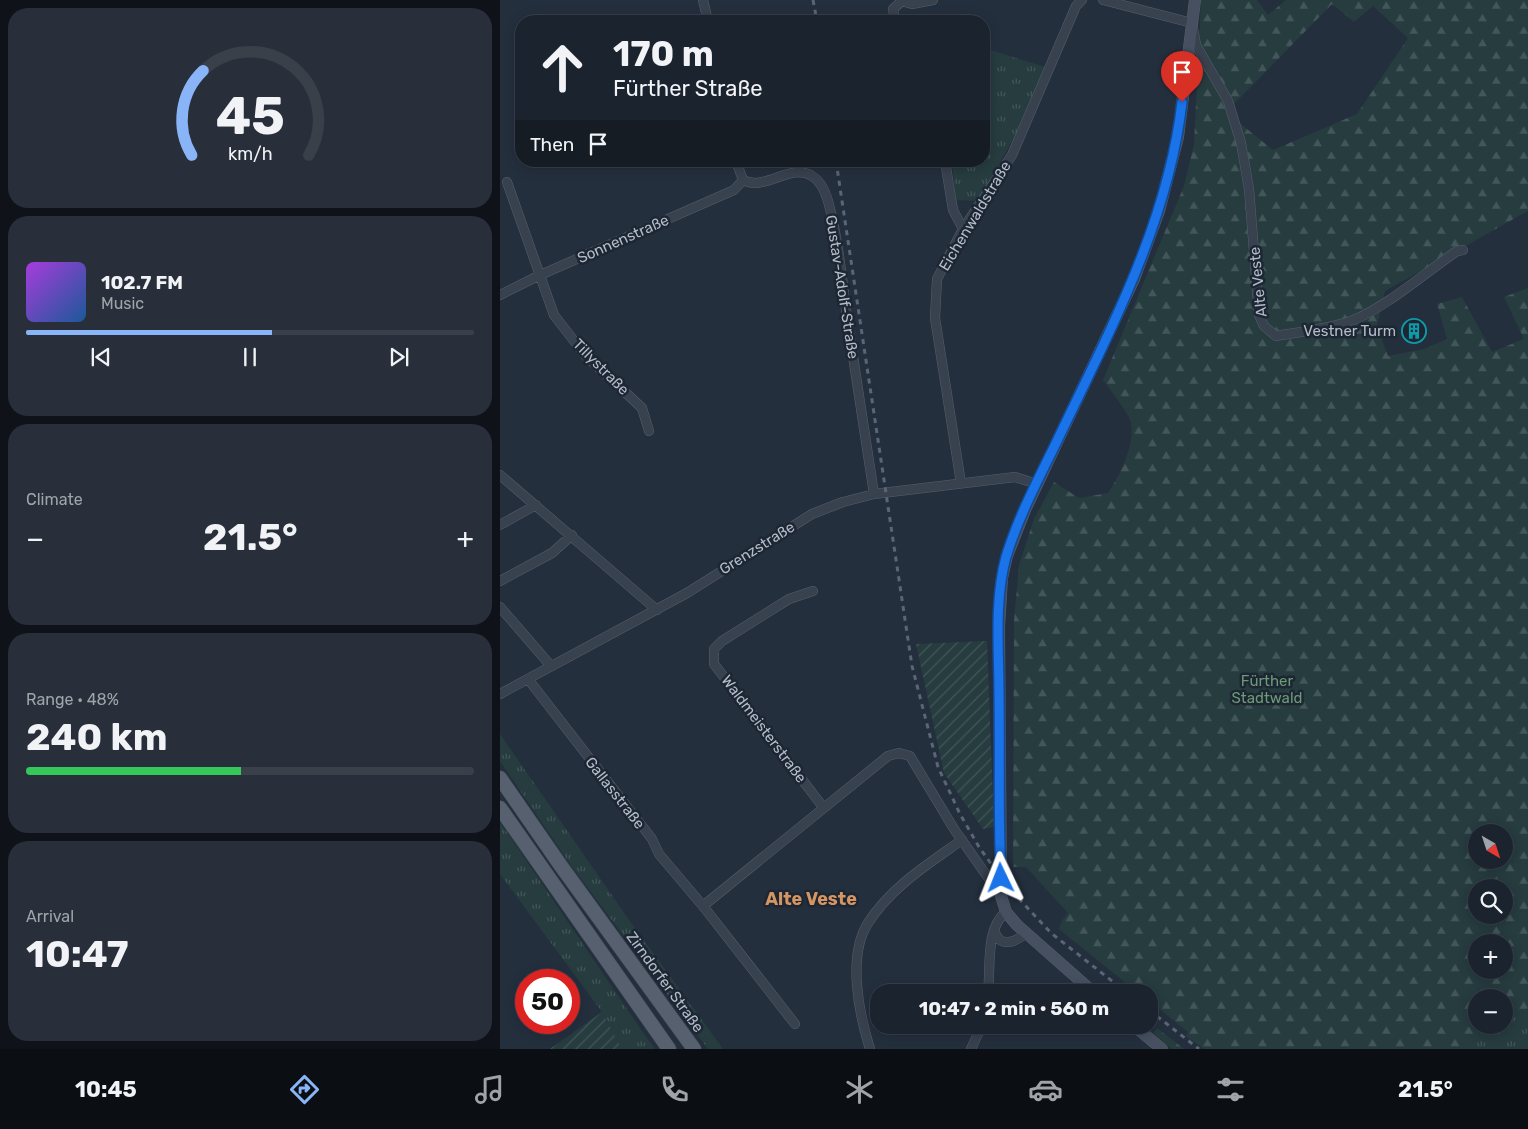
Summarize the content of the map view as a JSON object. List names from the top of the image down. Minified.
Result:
{"streets":{"main road":["Zirndorfer Straße"],"street":["Eichenwaldstraße","Sonnenstraße","Alte Veste","Gustav-Adolf-Straße","Tillystraße","Grenzstraße","Waldmeisterstraße","Gallasstraße"]},"crossings":[["Eichenwaldstraße","Grenzstraße"],["Sonnenstraße","Gustav-Adolf-Straße"],["Sonnenstraße","Tillystraße"],["Gustav-Adolf-Straße","Grenzstraße"],["Grenzstraße","Gallasstraße"]],"districts":["Alte Veste"],"parks":["Fürther Stadtwald"],"places":{"building":["Vestner Turm"]},"north":"bottom right","page":{"turn":["170 m","Fürther Straße"],"then":"Then","song":["102.7 FM","Music"],"tile":["Climate",["Range · 48%","240 km"],["Arrival","10:47"]],"heat":["−","21.5°","+"],"map_buttons":["+","−"],"limit":"50","trip":"10:47 · 2 min · 560 m","tabs":["10:45","21.5°"],"gauge":["45","km/h"]}}
